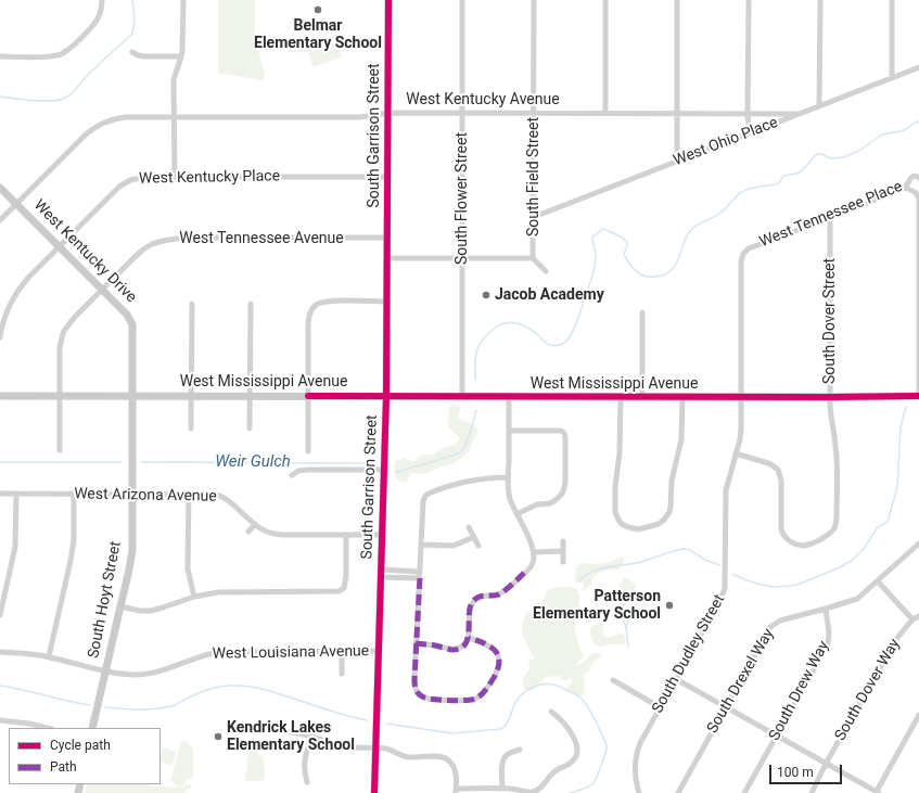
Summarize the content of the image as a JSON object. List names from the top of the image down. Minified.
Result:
{"streets":{"main road":["South Garrison Street","West Kentucky Drive","West Mississippi Avenue","South Hoyt Street"],"street":["West Kentucky Avenue","West Ohio Place","South Field Street","West Kentucky Place","South Flower Street","West Tennessee Place","West Tennessee Avenue","South Dover Street","West Arizona Avenue","West Louisiana Avenue","South Dudley Street","South Drexel Way","South Dover Way","South Drew Way"]},"crossings":[["West Kentucky Avenue","South Garrison Street"],["West Kentucky Avenue","West Ohio Place"],["West Kentucky Avenue","South Field Street"],["West Kentucky Avenue","South Flower Street"],["West Kentucky Avenue","West Kentucky Drive"],["South Garrison Street","West Kentucky Place"],["South Garrison Street","West Tennessee Avenue"],["South Garrison Street","West Mississippi Avenue"],["South Garrison Street","West Arizona Avenue"],["South Garrison Street","West Louisiana Avenue"],["West Ohio Place","South Field Street"],["West Kentucky Place","West Kentucky Drive"],["South Flower Street","West Mississippi Avenue"],["West Tennessee Place","South Dover Street"],["West Tennessee Place","South Dudley Street"],["West Tennessee Avenue","West Kentucky Drive"],["West Tennessee Avenue","West Mississippi Avenue"],["West Kentucky Drive","West Mississippi Avenue"],["West Kentucky Drive","South Hoyt Street"],["South Dover Street","West Mississippi Avenue"],["South Dover Street","South Dudley Street"],["West Mississippi Avenue","South Hoyt Street"],["West Mississippi Avenue","South Dudley Street"],["West Arizona Avenue","South Hoyt Street"],["South Hoyt Street","West Louisiana Avenue"],["South Drexel Way","South Drew Way"]],"water":["Weir Gulch"],"places":["Belmar Elementary School","Jacob Academy","Patterson Elementary School","Kendrick Lakes Elementary School"],"legend":["Cycle path","Path"],"scale_bar":"100 m"}
